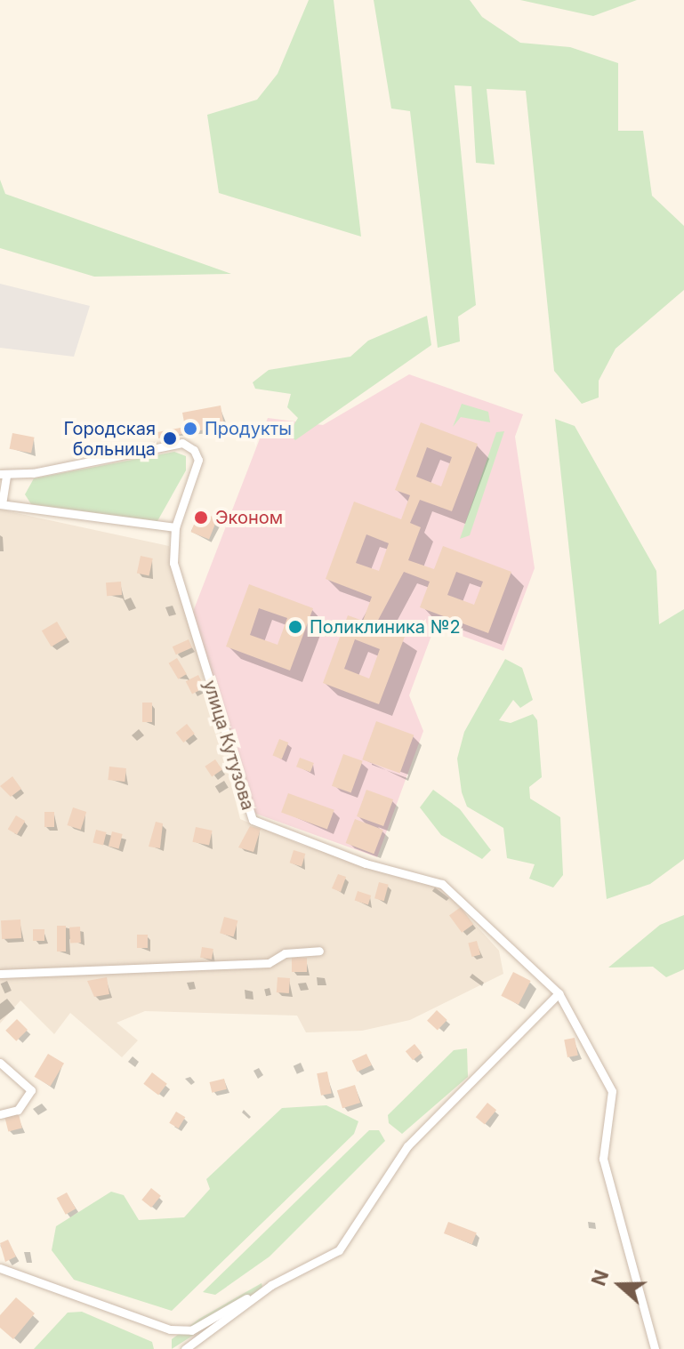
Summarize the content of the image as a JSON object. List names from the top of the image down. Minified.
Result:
{"streets":{"street":["улица Кутузова"]},"places":["Продукты","Городская больница","Эконом","Поликлиника №2"],"north":"left"}
